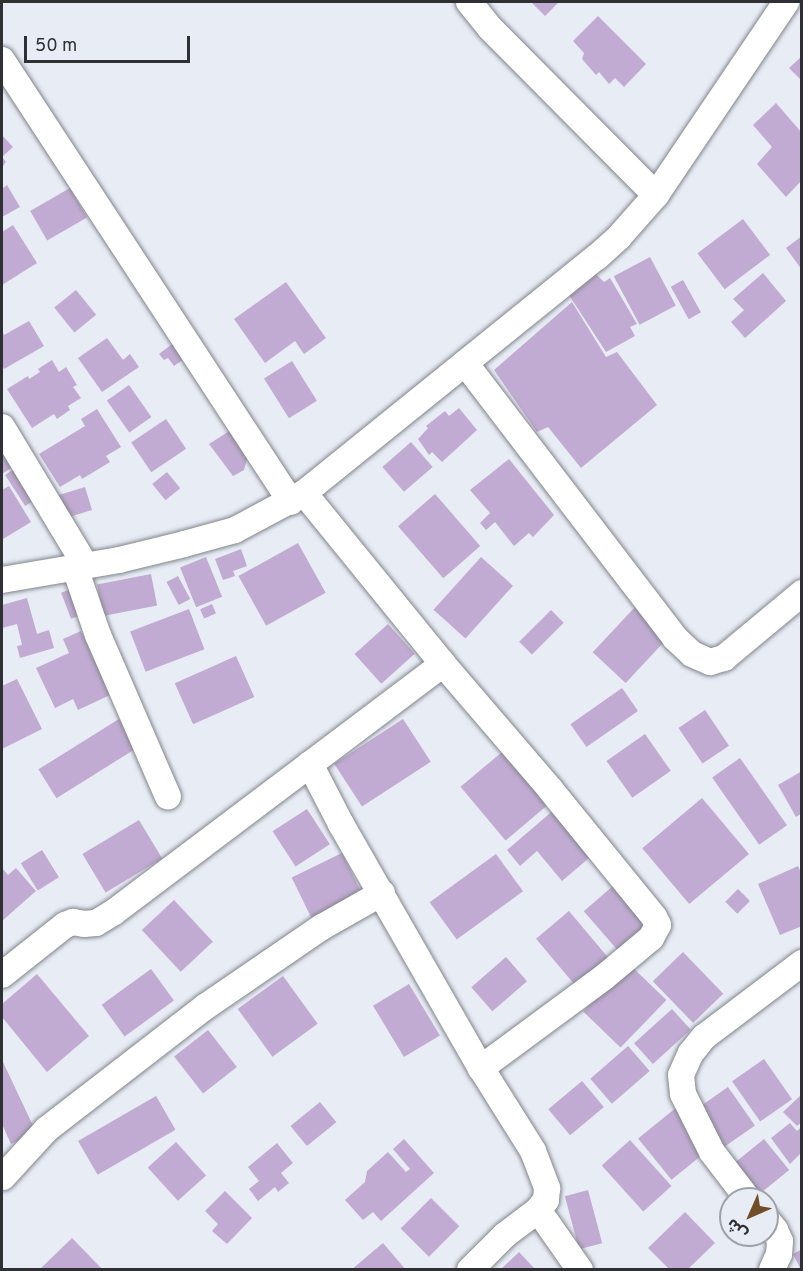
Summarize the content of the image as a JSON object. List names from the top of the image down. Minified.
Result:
{"scale_bar":"50 m","north":"bottom left"}
